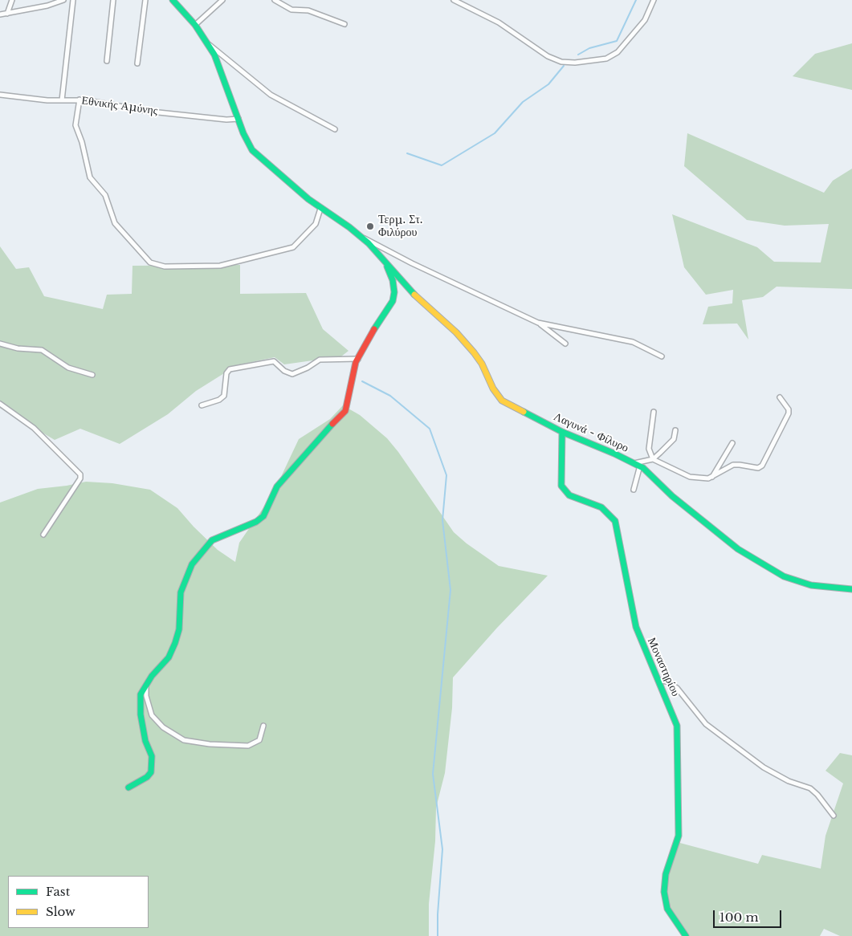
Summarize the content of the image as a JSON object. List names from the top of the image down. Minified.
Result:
{"streets":{"street":["Εθνικής Αμύνης","Λαγυνά - Φίλυρο","Μοναστηρίου"]},"crossings":[["Εθνικής Αμύνης","Λαγυνά - Φίλυρο"],["Λαγυνά - Φίλυρο","Μοναστηρίου"]],"places":["Τερμ. Στ. Φιλύρου"],"legend":["Fast","Slow"],"scale_bar":"100 m"}
